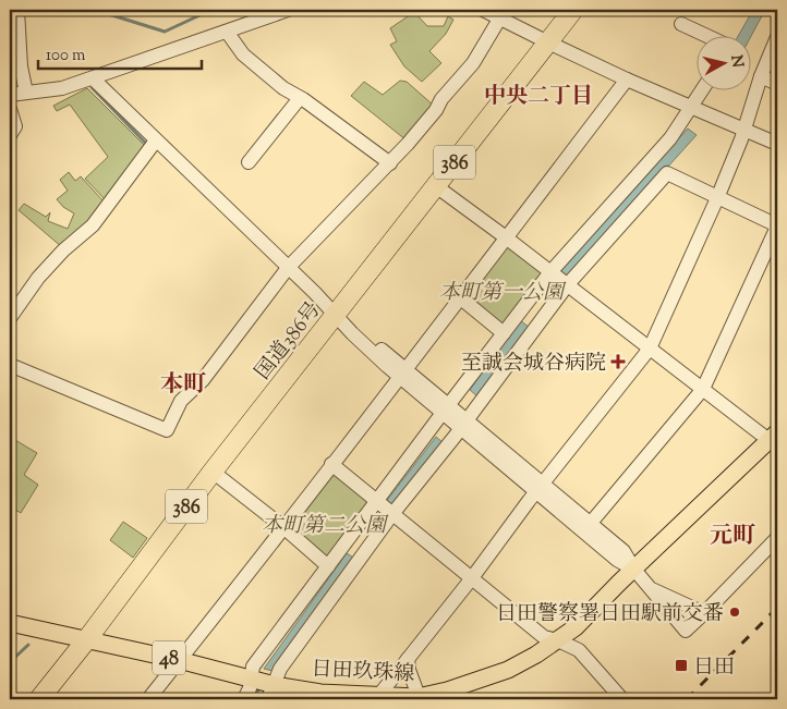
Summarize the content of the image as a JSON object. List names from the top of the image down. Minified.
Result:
{"streets":{"highway":["386","国道386号"],"main road":["48","日田玖珠線"]},"crossings":[["国道386号","日田玖珠線"]],"districts":["中央二丁目","本町","元町"],"parks":["本町第一公園","本町第二公園"],"places":{"health":["至誠会城谷病院"],"other":["日田警察署日田駅前交番"],"transit":["日田"]},"scale_bar":"100 m","north":"right"}
